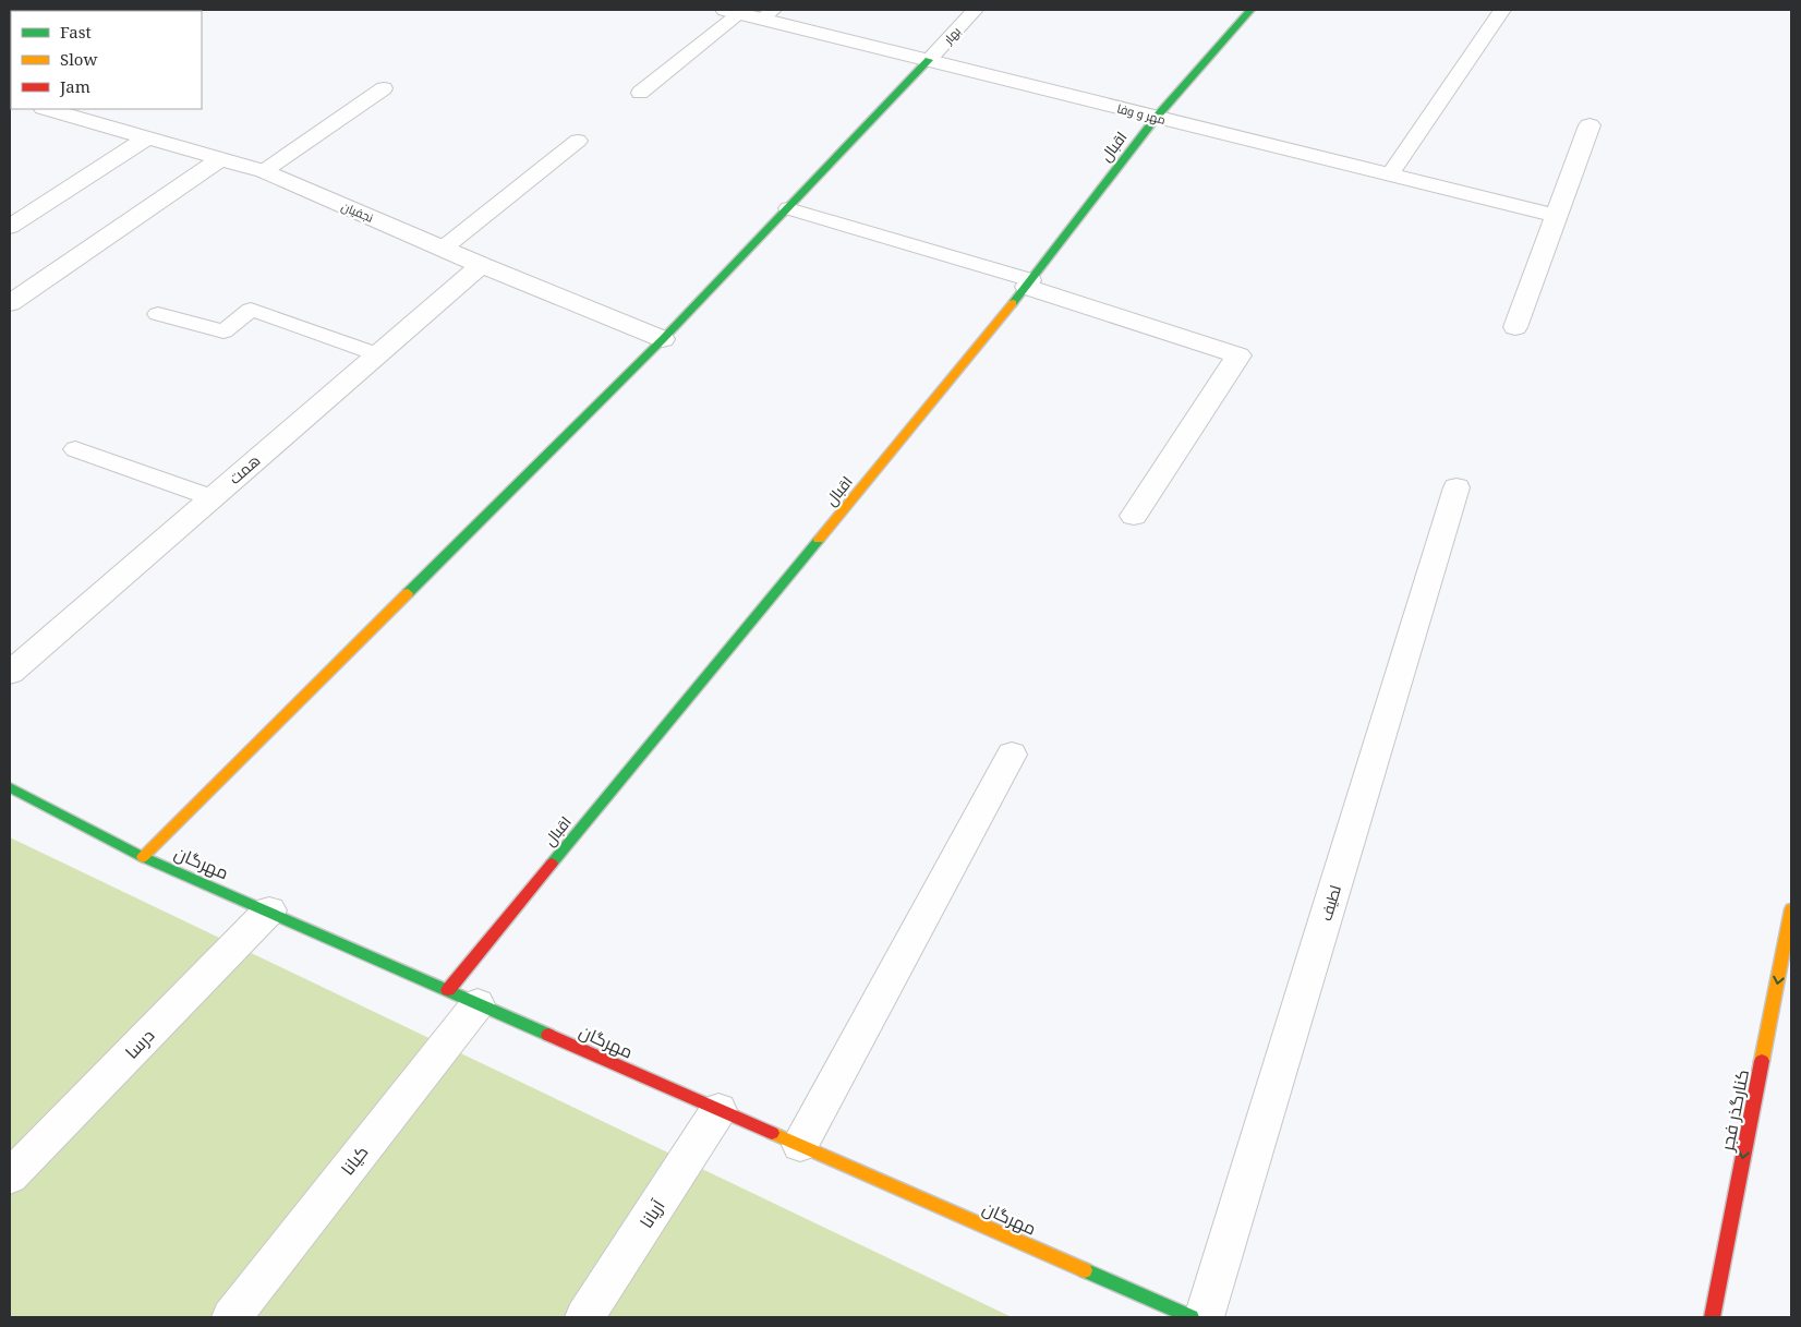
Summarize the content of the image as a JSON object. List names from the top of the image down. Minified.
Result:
{"streets":{"street":["مهر و وفا","اقبال","نجفیان","همت","مهرگان","لطیف","درسا","کنارگذر فجر","کیانا","آریانا"],"lane":["بهار"]},"crossings":[["بهار","مهر و وفا"],["مهر و وفا","اقبال"],["اقبال","مهرگان"],["اقبال","کیانا"],["نجفیان","همت"],["مهرگان","درسا"],["مهرگان","کیانا"],["مهرگان","آریانا"]],"one_way":["کنارگذر فجر"],"legend":["Fast","Slow","Jam"]}
